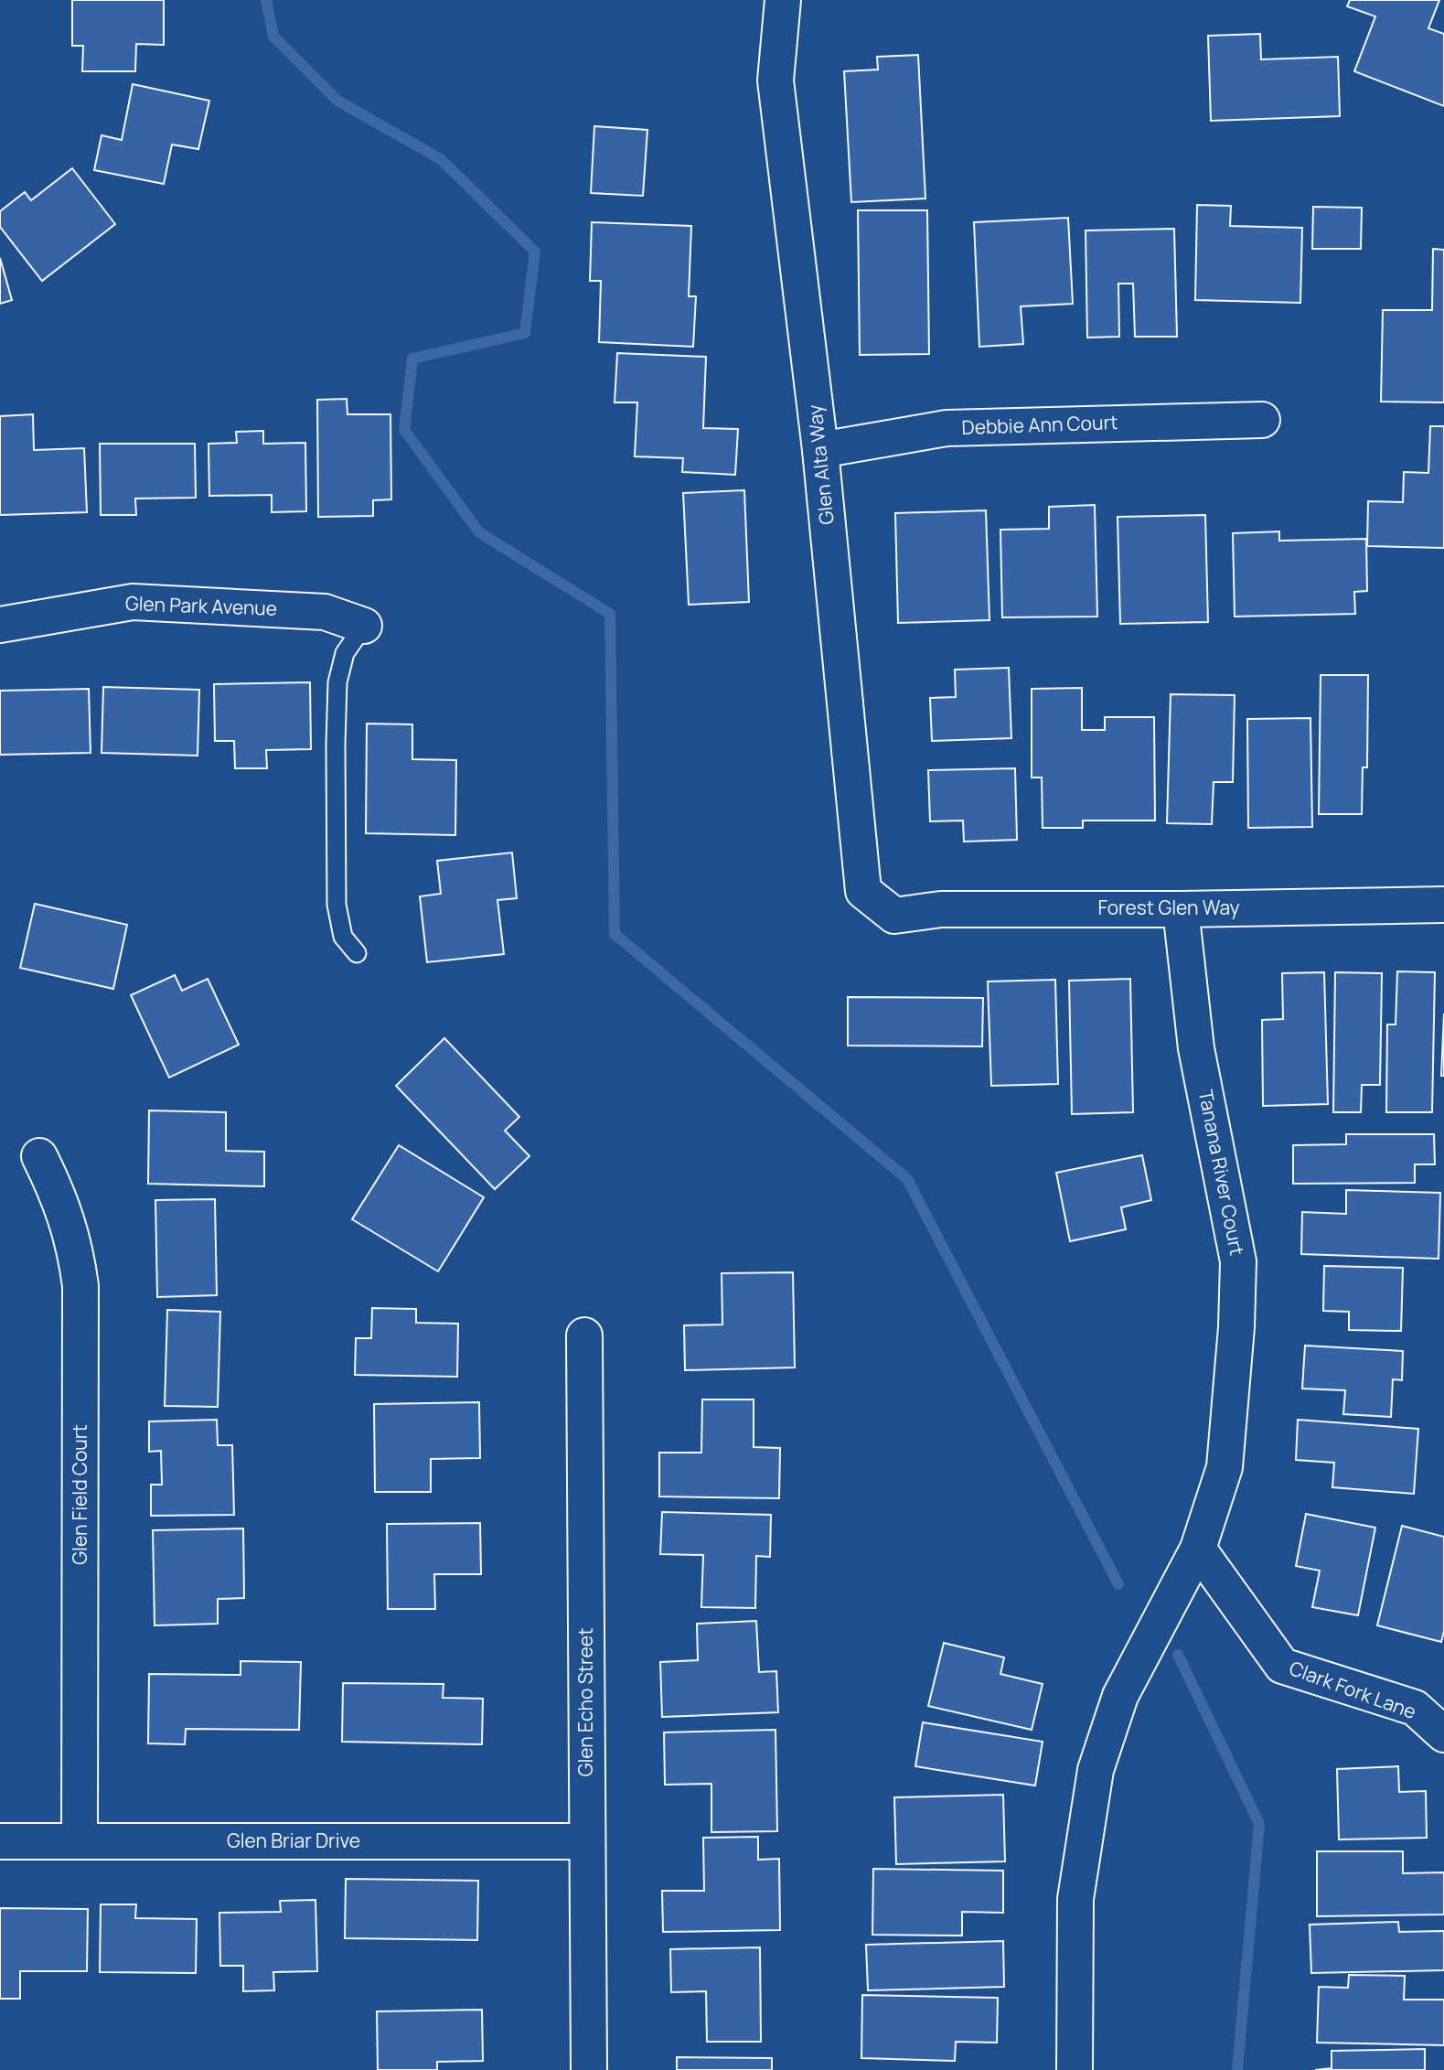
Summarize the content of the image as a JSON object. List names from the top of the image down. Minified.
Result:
{"streets":{"street":["Debbie Ann Court","Glen Alta Way","Glen Park Avenue","Forest Glen Way","Tanana River Court","Glen Field Court","Clark Fork Lane","Glen Echo Street","Glen Briar Drive"]},"crossings":[["Debbie Ann Court","Glen Alta Way"],["Glen Alta Way","Forest Glen Way"],["Forest Glen Way","Tanana River Court"],["Tanana River Court","Clark Fork Lane"],["Glen Field Court","Glen Briar Drive"],["Glen Echo Street","Glen Briar Drive"]]}
